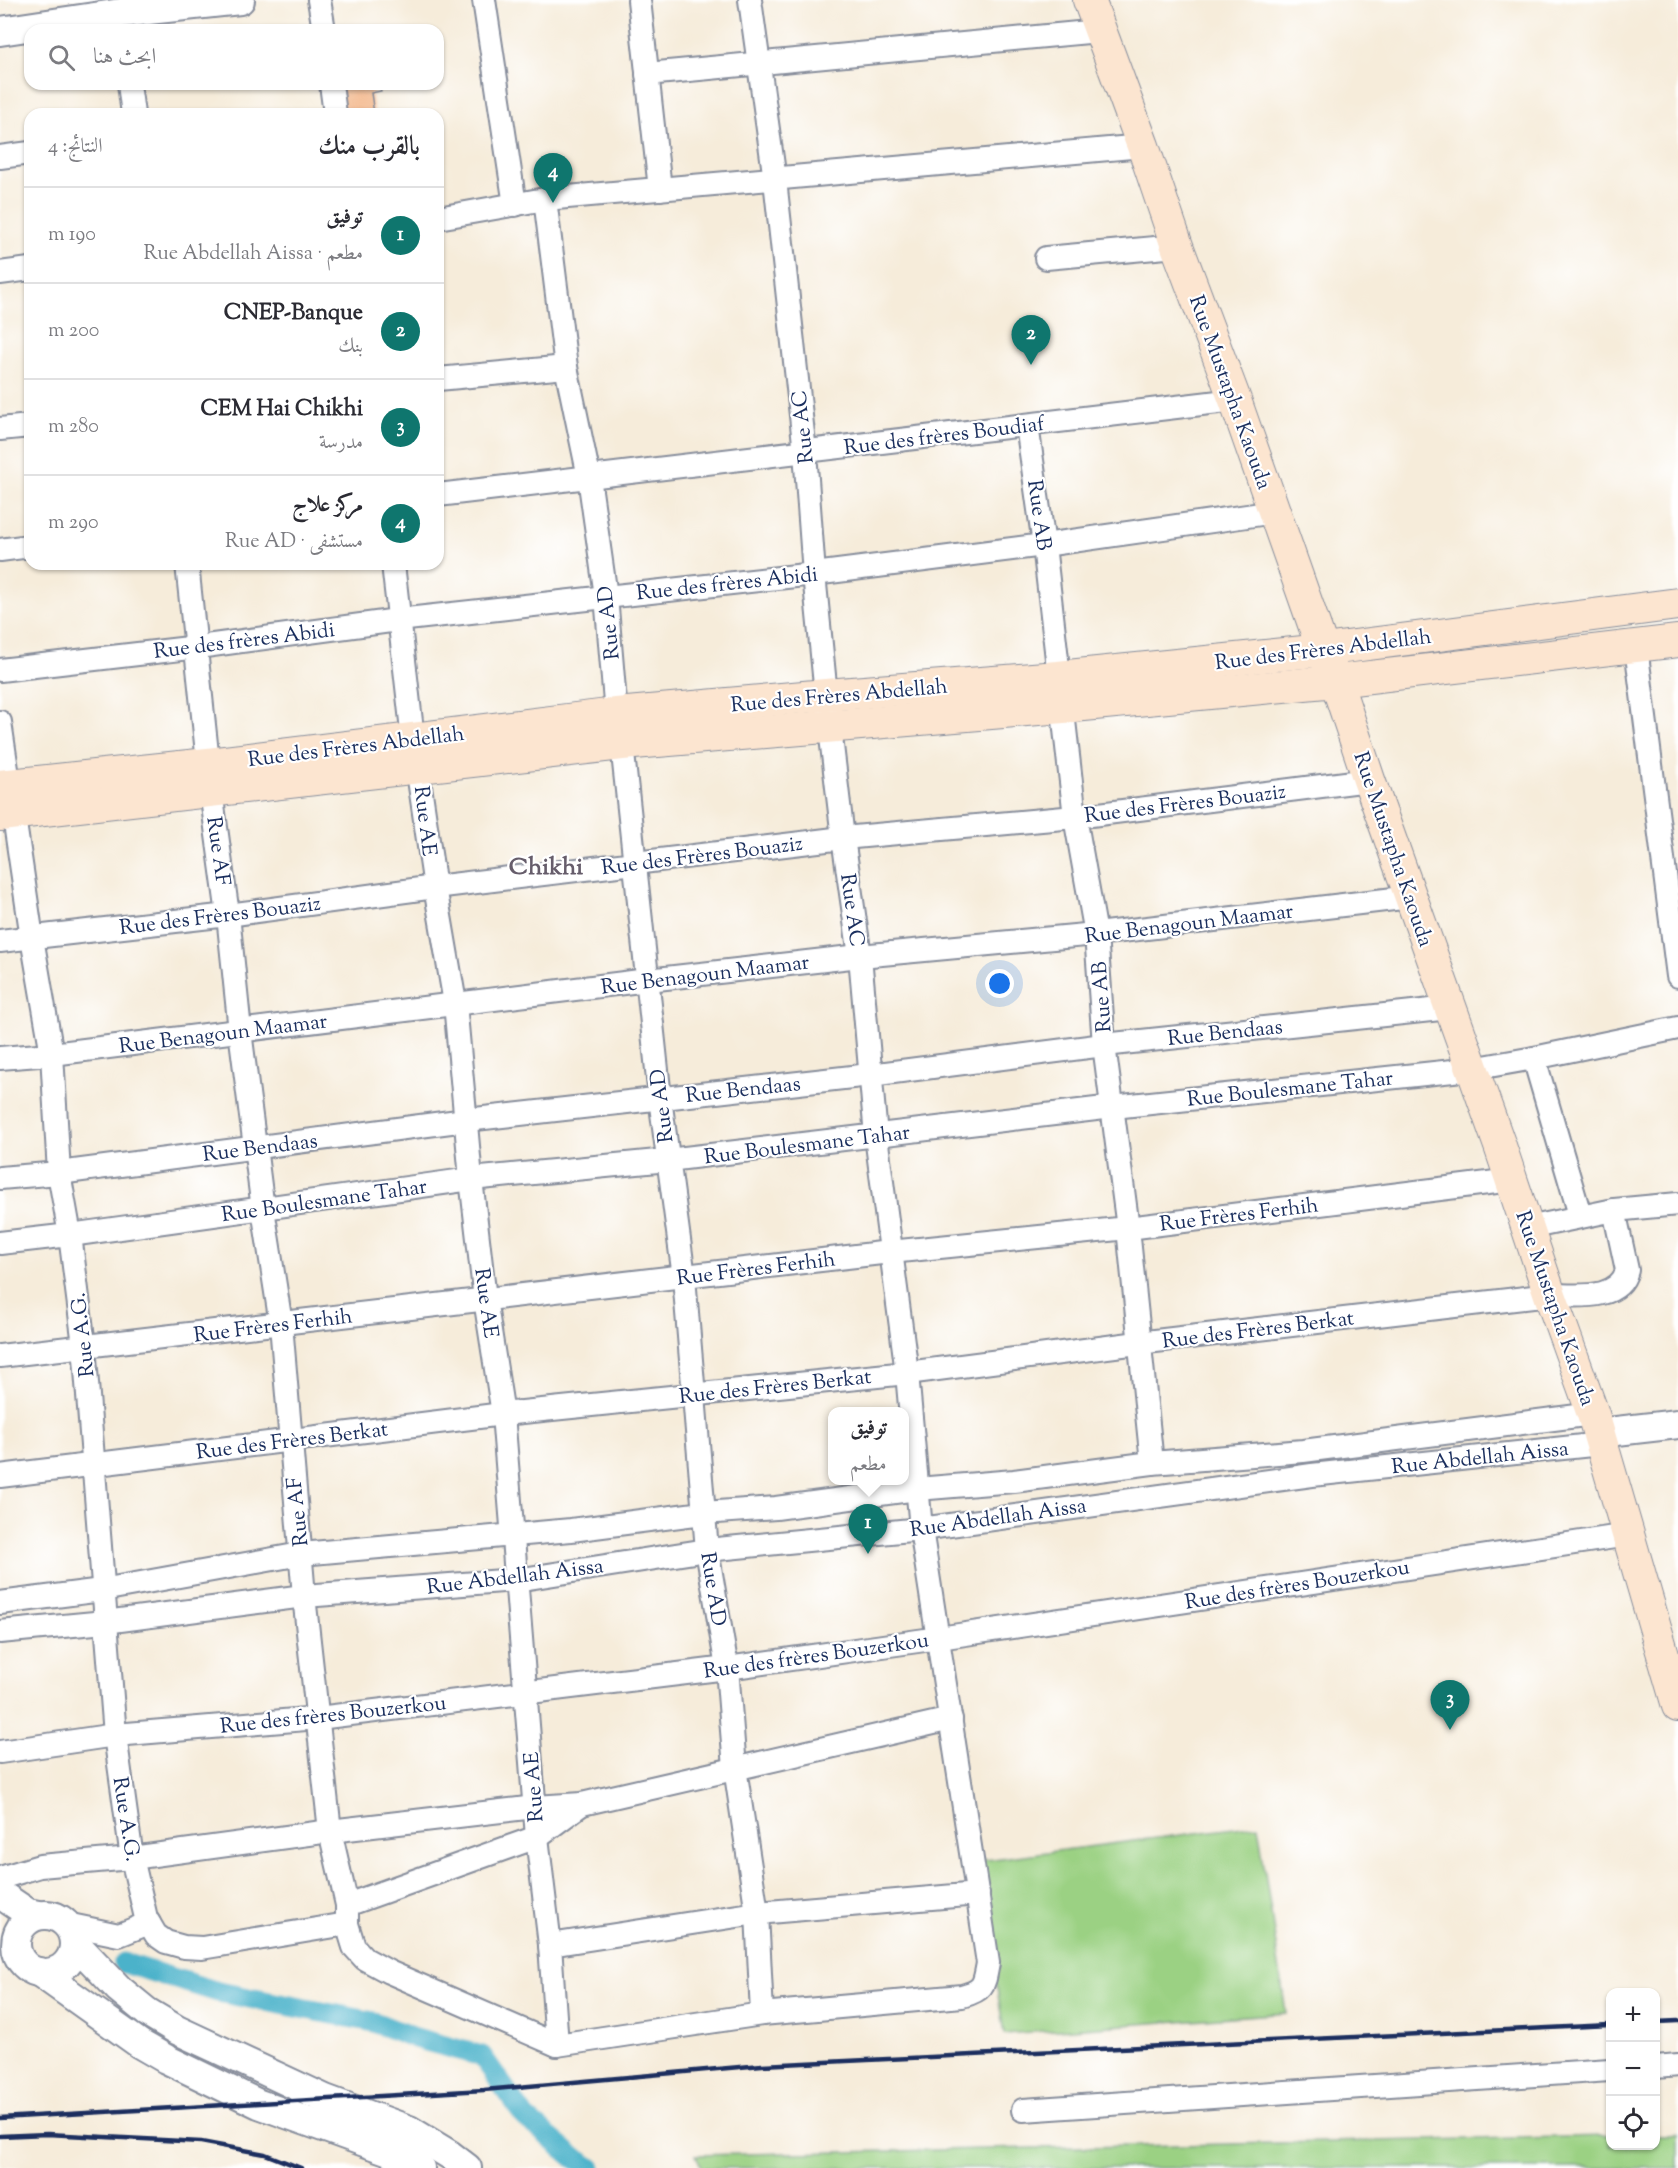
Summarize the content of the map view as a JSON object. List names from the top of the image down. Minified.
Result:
{"streets":{"main road":["Rue Mustapha Kaouda","Rue des Frères Abdellah"],"street":["Rue AC","Rue des frères Boudiaf","Rue AB","Rue des frères Abidi","Rue AD","Rue des Frères Bouaziz","Rue AE","Rue AF","Rue Benagoun Maamar","Rue Bendaas","Rue Boulesmane Tahar","Rue Frères Ferhih","Rue des Frères Berkat","Rue A.G.","Rue Abdellah Aissa","Rue des frères Bouzerkou"]},"crossings":[["Rue Mustapha Kaouda","Rue des frères Boudiaf"],["Rue Mustapha Kaouda","Rue des frères Abidi"],["Rue Mustapha Kaouda","Rue des Frères Abdellah"],["Rue Mustapha Kaouda","Rue des Frères Bouaziz"],["Rue Mustapha Kaouda","Rue Benagoun Maamar"],["Rue Mustapha Kaouda","Rue Bendaas"],["Rue Mustapha Kaouda","Rue Boulesmane Tahar"],["Rue Mustapha Kaouda","Rue Frères Ferhih"],["Rue Mustapha Kaouda","Rue des Frères Berkat"],["Rue Mustapha Kaouda","Rue Abdellah Aissa"],["Rue Mustapha Kaouda","Rue des frères Bouzerkou"],["Rue AC","Rue des frères Boudiaf"],["Rue AC","Rue des frères Abidi"],["Rue AC","Rue AD"],["Rue AC","Rue des Frères Abdellah"],["Rue AC","Rue des Frères Bouaziz"],["Rue AC","Rue Benagoun Maamar"],["Rue AC","Rue Bendaas"],["Rue AC","Rue Boulesmane Tahar"],["Rue AC","Rue Frères Ferhih"],["Rue AC","Rue des Frères Berkat"],["Rue AC","Rue Abdellah Aissa"],["Rue AC","Rue des frères Bouzerkou"],["Rue des frères Boudiaf","Rue AB"],["Rue des frères Boudiaf","Rue AD"],["Rue AB","Rue des frères Abidi"],["Rue AB","Rue des Frères Abdellah"],["Rue AB","Rue des Frères Bouaziz"],["Rue AB","Rue Benagoun Maamar"],["Rue AB","Rue Bendaas"],["Rue AB","Rue Boulesmane Tahar"],["Rue AB","Rue Frères Ferhih"],["Rue AB","Rue des Frères Berkat"],["Rue des frères Abidi","Rue AD"],["Rue des frères Abidi","Rue AE"],["Rue des frères Abidi","Rue AF"],["Rue AD","Rue des Frères Abdellah"],["Rue AD","Rue des Frères Bouaziz"],["Rue AD","Rue Benagoun Maamar"],["Rue AD","Rue Bendaas"],["Rue AD","Rue Boulesmane Tahar"],["Rue AD","Rue Frères Ferhih"],["Rue AD","Rue des Frères Berkat"],["Rue AD","Rue Abdellah Aissa"],["Rue AD","Rue des frères Bouzerkou"],["Rue des Frères Abdellah","Rue AE"],["Rue des Frères Abdellah","Rue AF"],["Rue des Frères Abdellah","Rue A.G."],["Rue des Frères Bouaziz","Rue AE"],["Rue des Frères Bouaziz","Rue AF"],["Rue des Frères Bouaziz","Rue A.G."],["Rue AE","Rue AF"],["Rue AE","Rue Benagoun Maamar"],["Rue AE","Rue Bendaas"],["Rue AE","Rue Boulesmane Tahar"],["Rue AE","Rue Frères Ferhih"],["Rue AE","Rue des Frères Berkat"],["Rue AE","Rue Abdellah Aissa"],["Rue AE","Rue des frères Bouzerkou"],["Rue AF","Rue Benagoun Maamar"],["Rue AF","Rue Bendaas"],["Rue AF","Rue Boulesmane Tahar"],["Rue AF","Rue Frères Ferhih"],["Rue AF","Rue des Frères Berkat"],["Rue AF","Rue A.G."],["Rue AF","Rue Abdellah Aissa"],["Rue AF","Rue des frères Bouzerkou"],["Rue Benagoun Maamar","Rue A.G."],["Rue Bendaas","Rue A.G."],["Rue Boulesmane Tahar","Rue A.G."],["Rue Frères Ferhih","Rue A.G."],["Rue des Frères Berkat","Rue A.G."],["Rue A.G.","Rue Abdellah Aissa"],["Rue A.G.","Rue des frères Bouzerkou"]],"districts":["Chikhi"],"page":{"search":"ابحث هنا","heading":["بالقرب منك","النتائج: 4"],"pins":["4","2","1","3"],"list":[{"mark":"1","name":"توفيق","note":"مطعم · Rue Abdellah Aissa","value":"190 m"},{"mark":"2","name":"CNEP-Banque","note":"بنك","value":"200 m"},{"mark":"3","name":"CEM Hai Chikhi","note":"مدرسة","value":"280 m"},{"mark":"4","name":"مركز علاج","note":"مستشفى · Rue AD","value":"290 m"}],"popup":["توفيق","مطعم"],"map_buttons":["+","−"]}}
